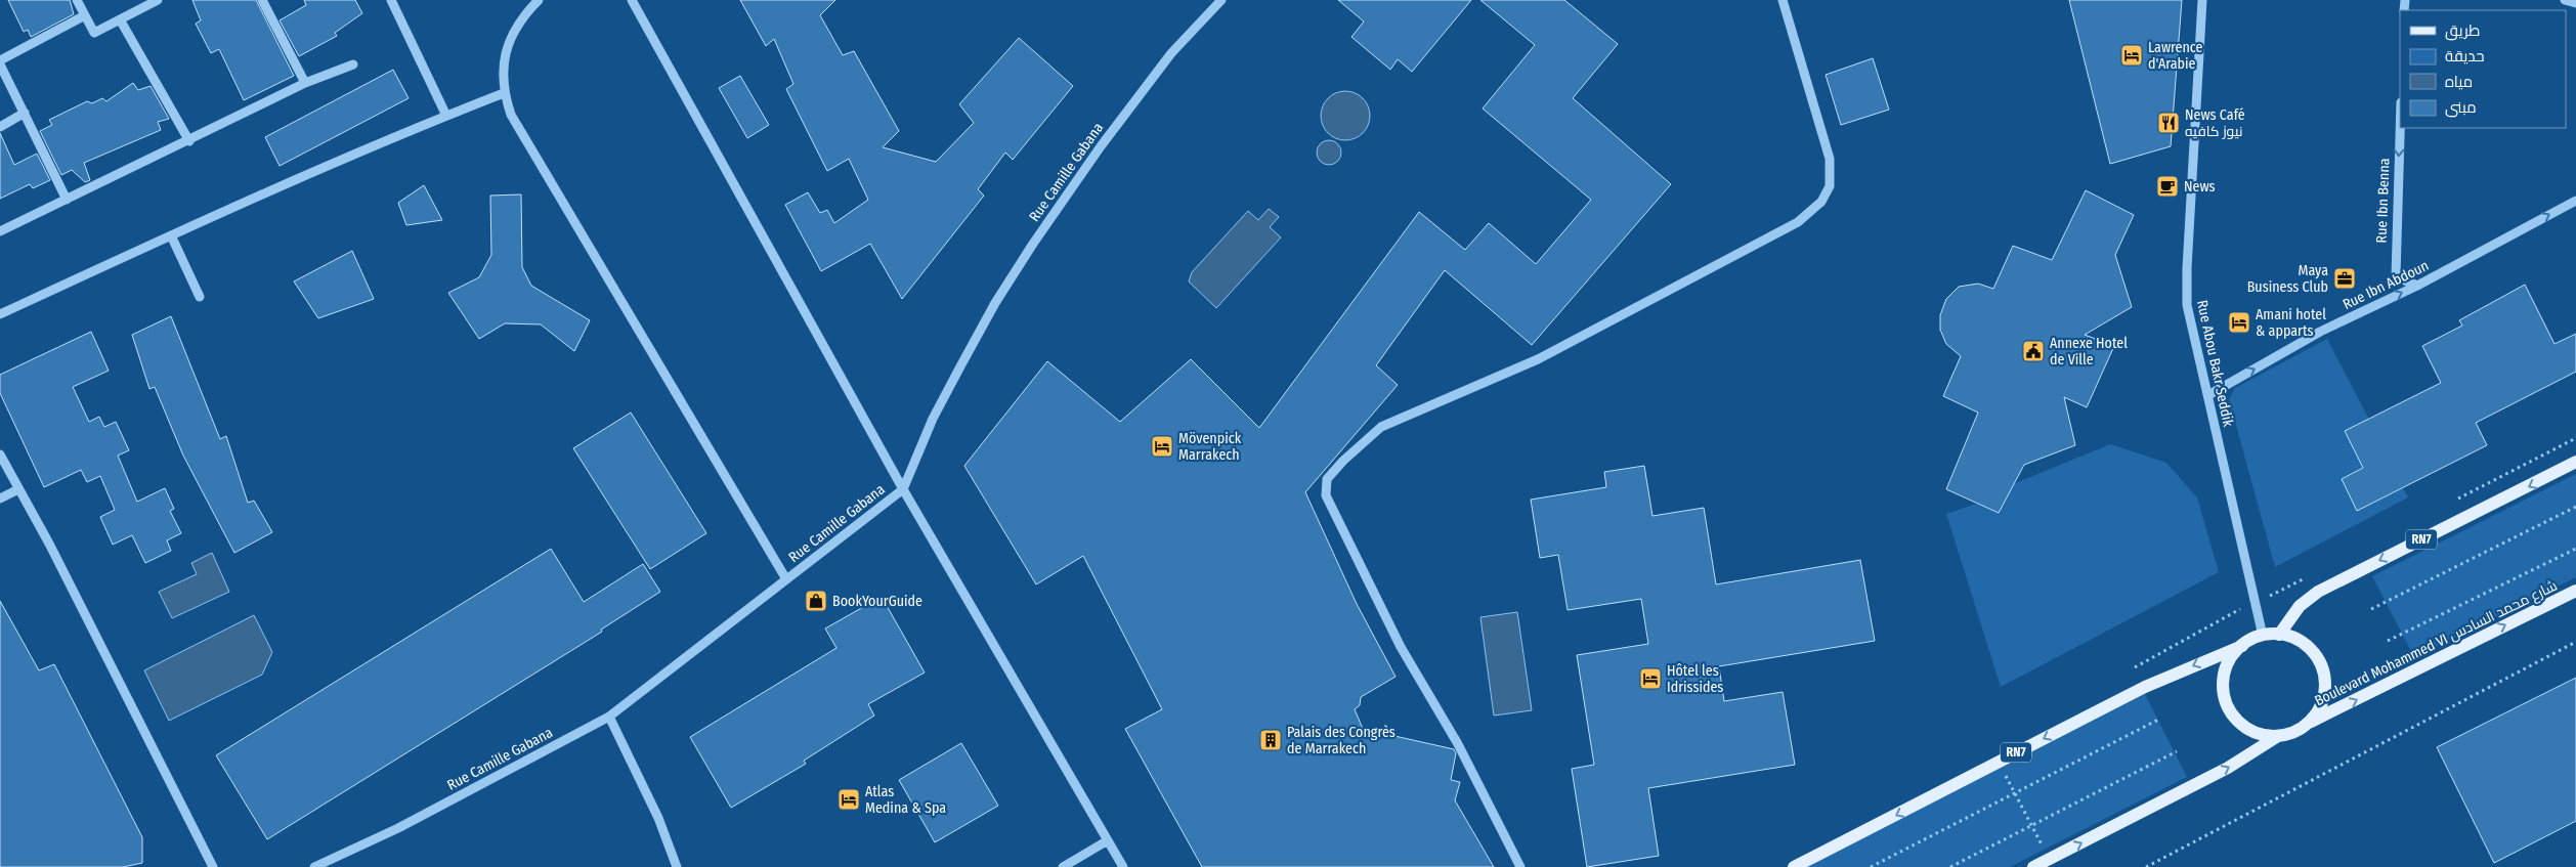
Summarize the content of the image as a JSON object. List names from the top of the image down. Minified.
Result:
{"streets":{"main road":["RN7","Boulevard Mohammed VI شارع محمد السادس"],"street":["Rue Camille Gabana","Rue Ibn Benna","Rue Ibn Abdoun","Rue Abou Bakr Seddik"]},"crossings":[["Rue Ibn Benna","Rue Ibn Abdoun"],["Rue Ibn Abdoun","Rue Abou Bakr Seddik"],["Rue Abou Bakr Seddik","RN7"],["Rue Abou Bakr Seddik","Boulevard Mohammed VI شارع محمد السادس"],["RN7","Boulevard Mohammed VI شارع محمد السادس"]],"one_way":["Rue Ibn Benna","Rue Ibn Abdoun"],"places":{"hotel":["Lawrence d'Arabie","Amani hotel & apparts","Mövenpick Marrakech","Hôtel les Idrissides","Atlas Medina & Spa"],"restaurant":["News Café نيوز كافيه"],"cafe":["News"],"office":["Maya Business Club"],"public building":["Annexe Hotel de Ville"],"shop":["BookYourGuide"],"building":["Palais des Congrès de Marrakech"]},"legend":["طريق","حديقة","مياه","مبنى"]}
